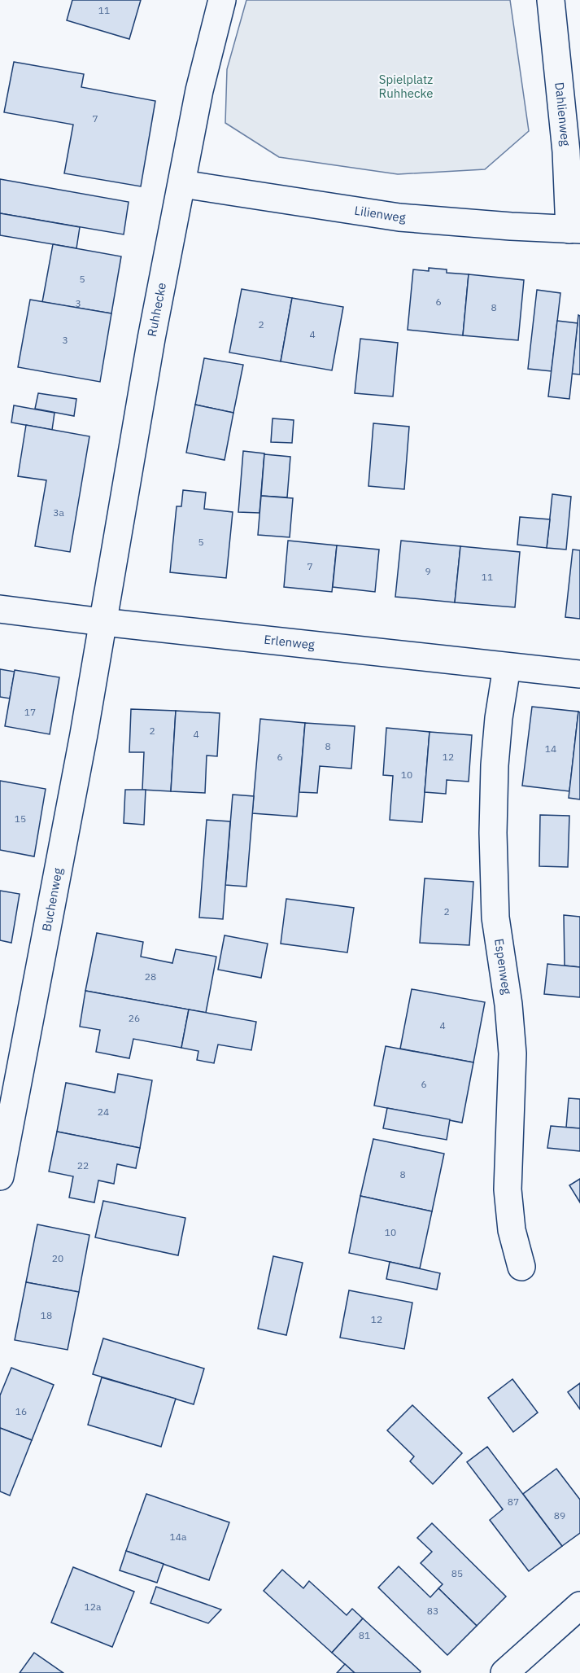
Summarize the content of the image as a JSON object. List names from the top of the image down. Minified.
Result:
{"streets":{"street":["Dahlienweg","Lilienweg","Ruhhecke","Erlenweg","Buchenweg","Espenweg"]},"crossings":[["Dahlienweg","Lilienweg"],["Lilienweg","Ruhhecke"],["Ruhhecke","Erlenweg"],["Ruhhecke","Buchenweg"],["Erlenweg","Buchenweg"],["Erlenweg","Espenweg"]],"parks":["Spielplatz Ruhhecke"],"house_numbers":["11","7","5","6","3","8","2","4","3","3a","5","7","9","11","17","2","4","8","14","6","12","10","15","2","28","26","4","6","24","22","8","10","20","18","12","16","87","89","14a","85","12a","83","81"]}
